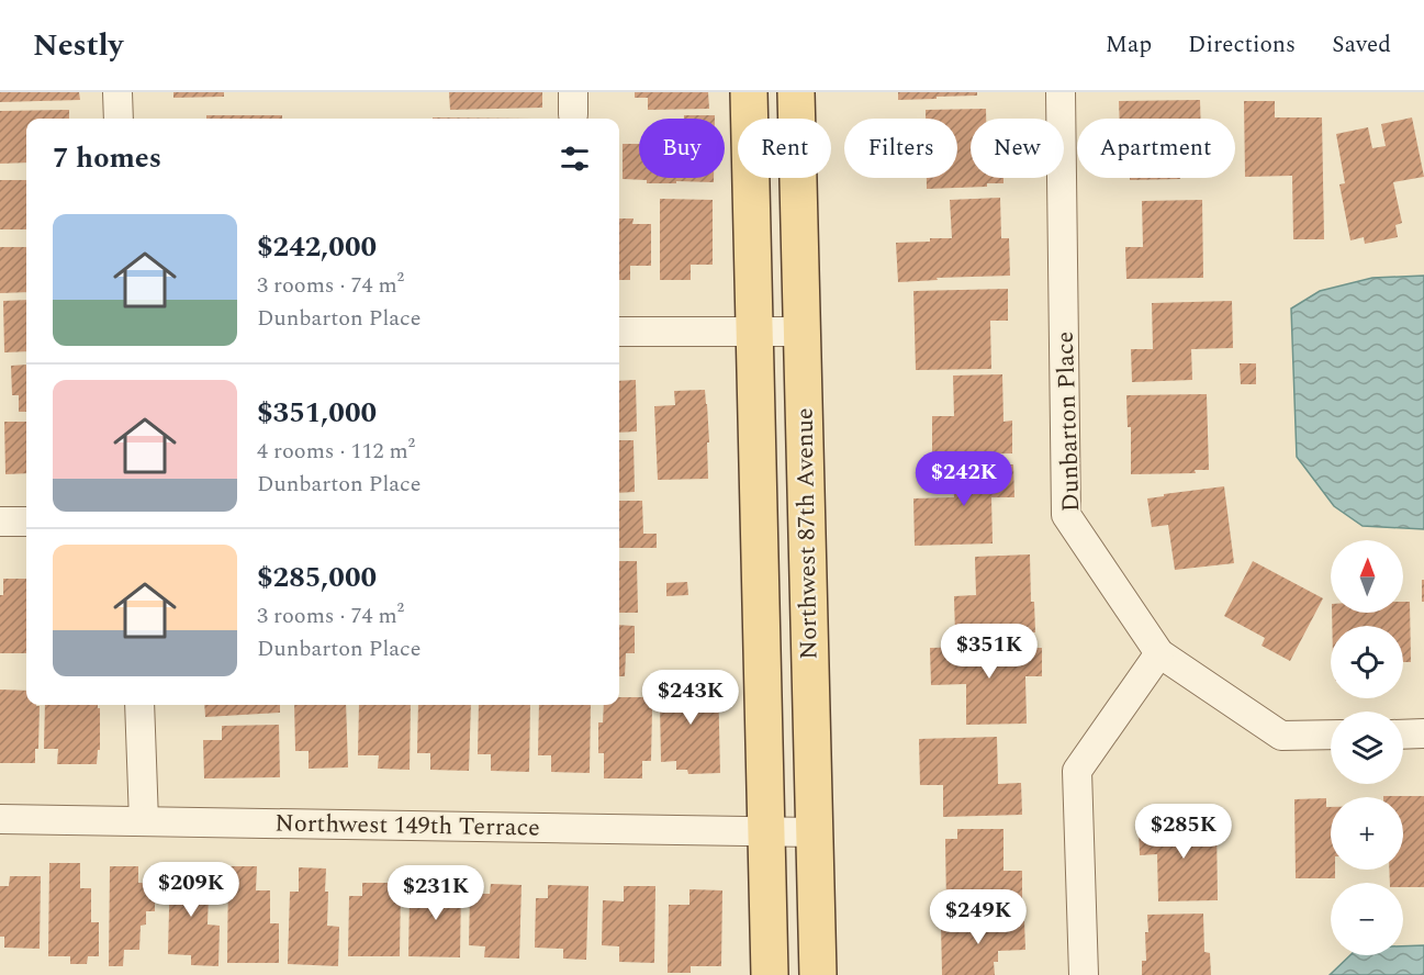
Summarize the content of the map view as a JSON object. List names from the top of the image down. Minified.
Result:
{"streets":{"main road":["Northwest 87th Avenue"],"street":["Dunbarton Place","Northwest 149th Terrace"]},"crossings":[["Northwest 87th Avenue","Northwest 149th Terrace"]],"north":"top","page":{"header":"Nestly","nav":["Map","Directions","Saved"],"chip":["Buy","Rent","Filters","New","Apartment"],"heading":"7 homes","list":[{"name":"$242,000","note":"3 rooms · 74 m² · Dunbarton Place"},{"name":"$351,000","note":"4 rooms · 112 m² · Dunbarton Place"},{"name":"$285,000","note":"3 rooms · 74 m² · Dunbarton Place"}],"price":["$242K","$351K","$243K","$285K","$209K","$231K","$249K"],"map_buttons":["+","−"]}}
